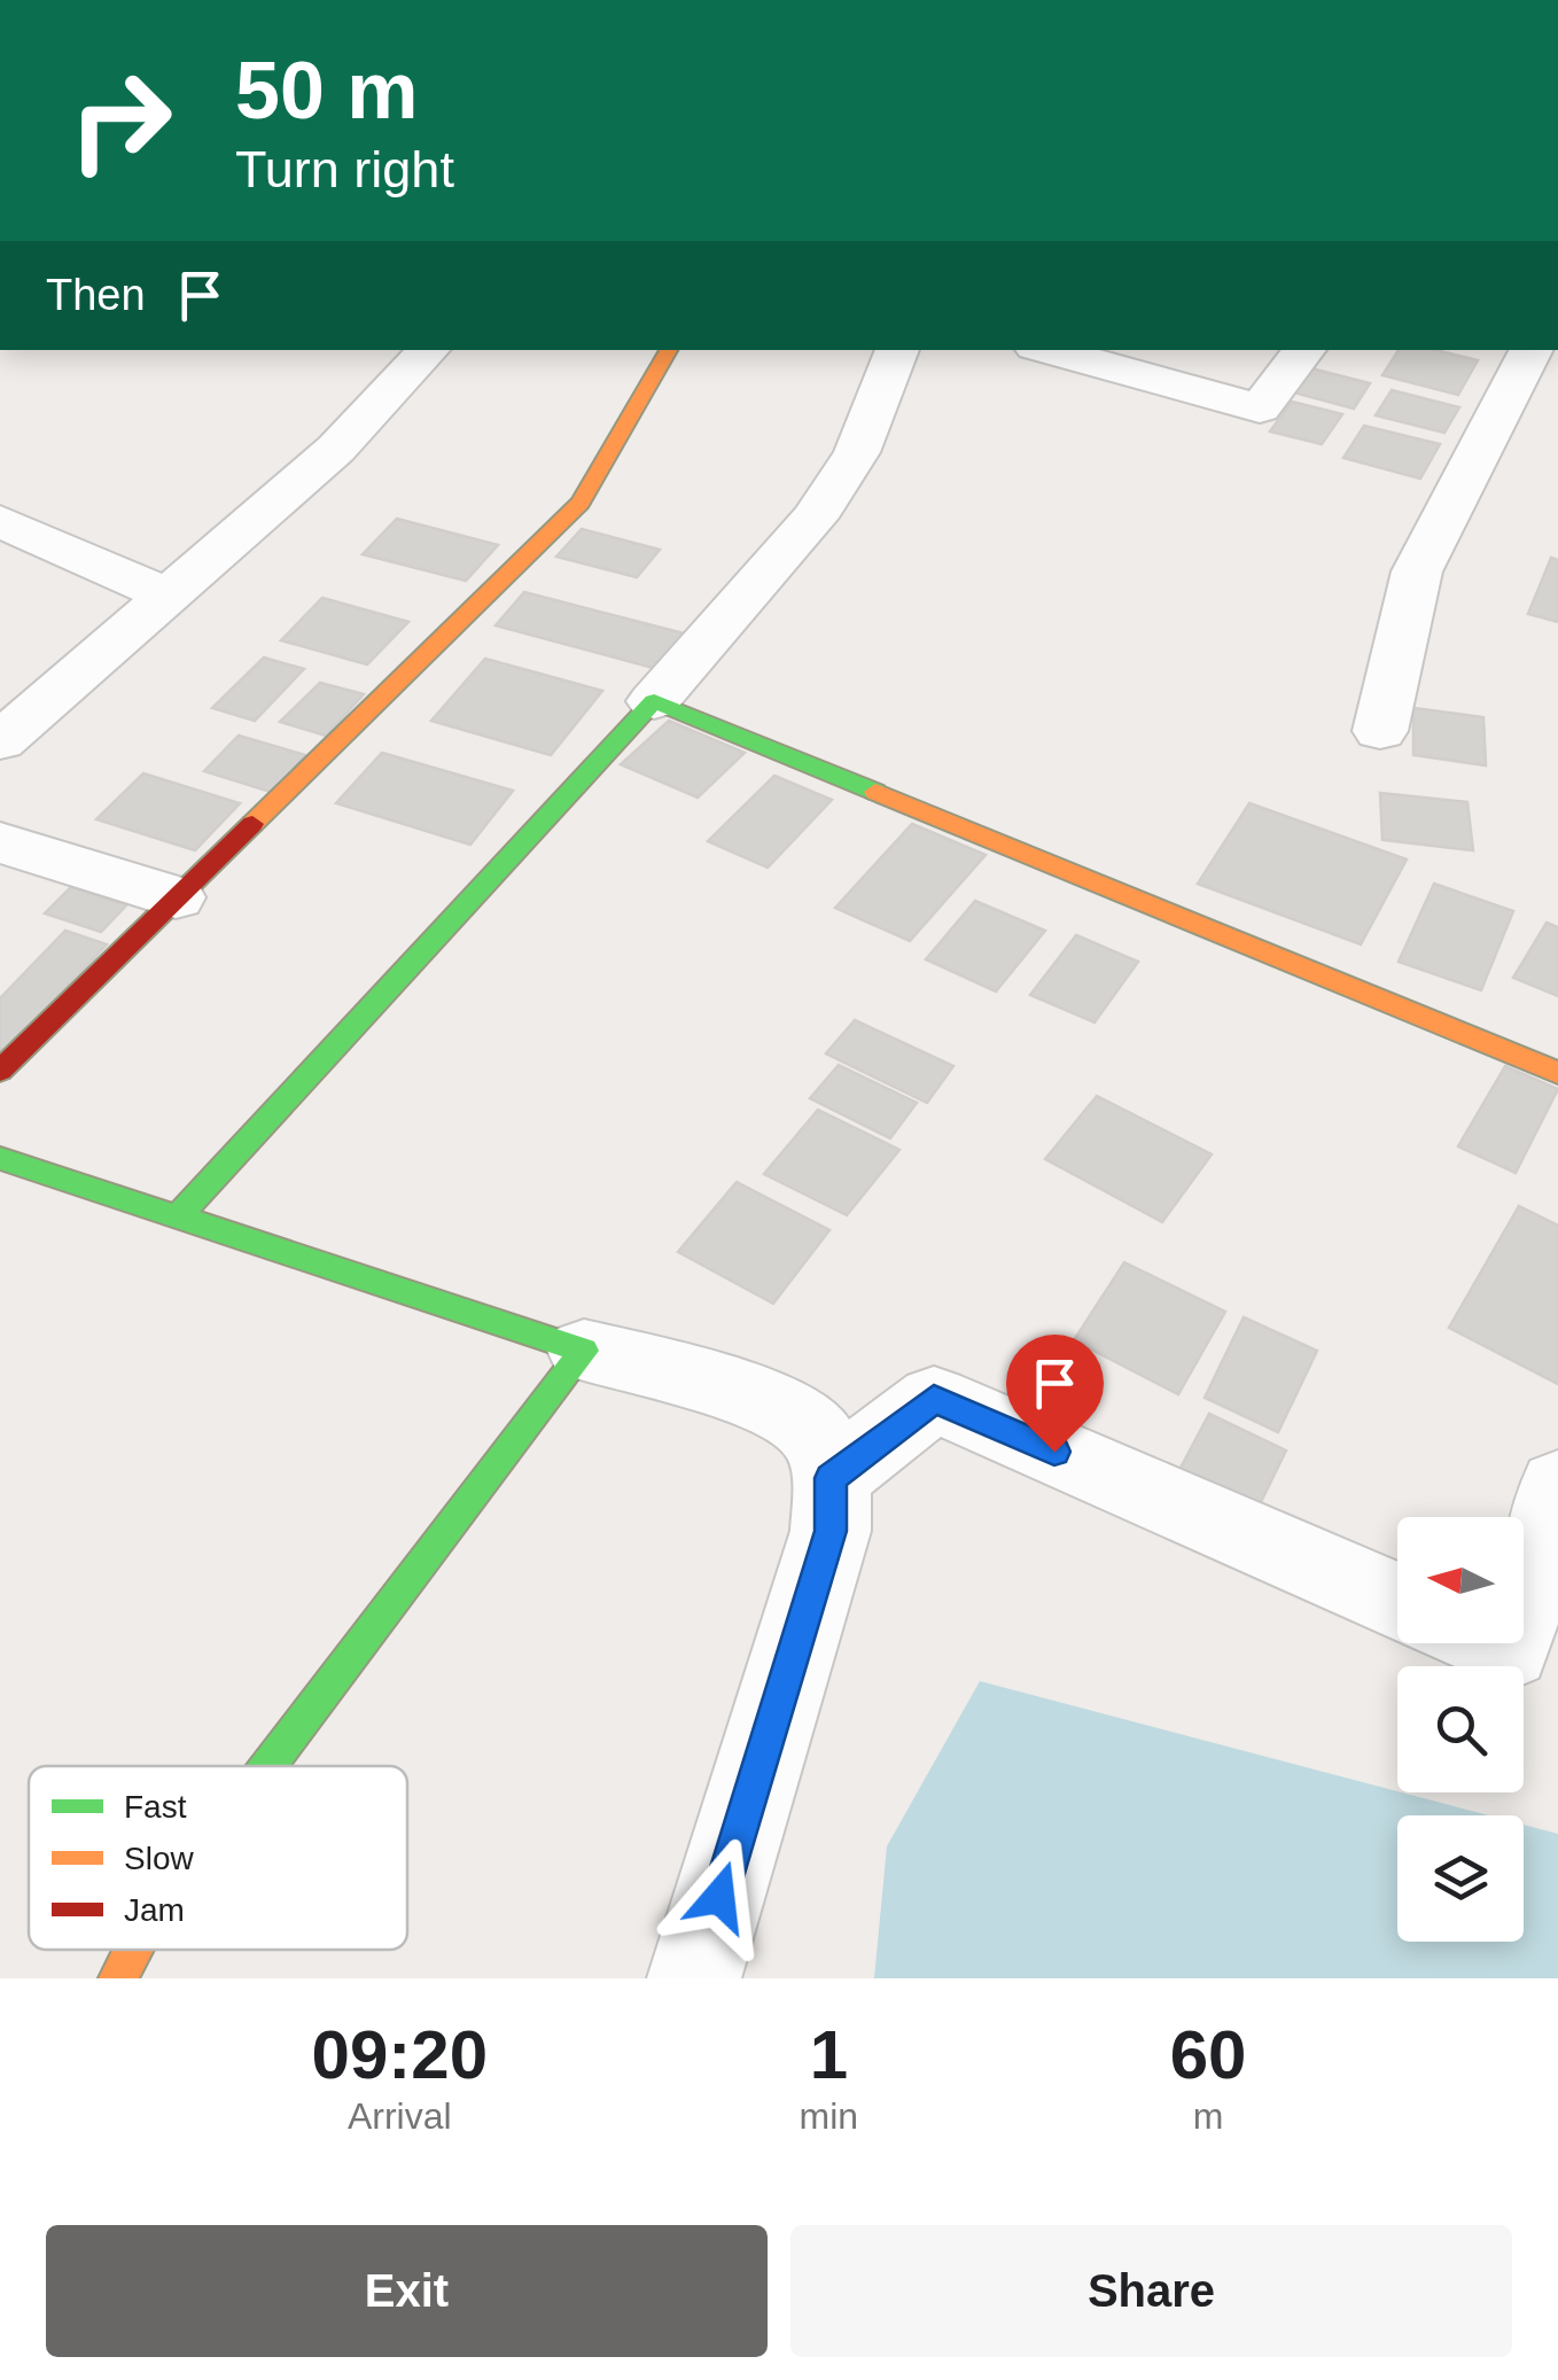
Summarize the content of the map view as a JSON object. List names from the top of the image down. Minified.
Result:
{"legend":["Fast","Slow","Jam"],"north":"left","page":{"turn":["50 m","Turn right"],"then":"Then","eta":["09:20","Arrival","1","min","60","m"],"buttons":["Exit","Share"]}}
